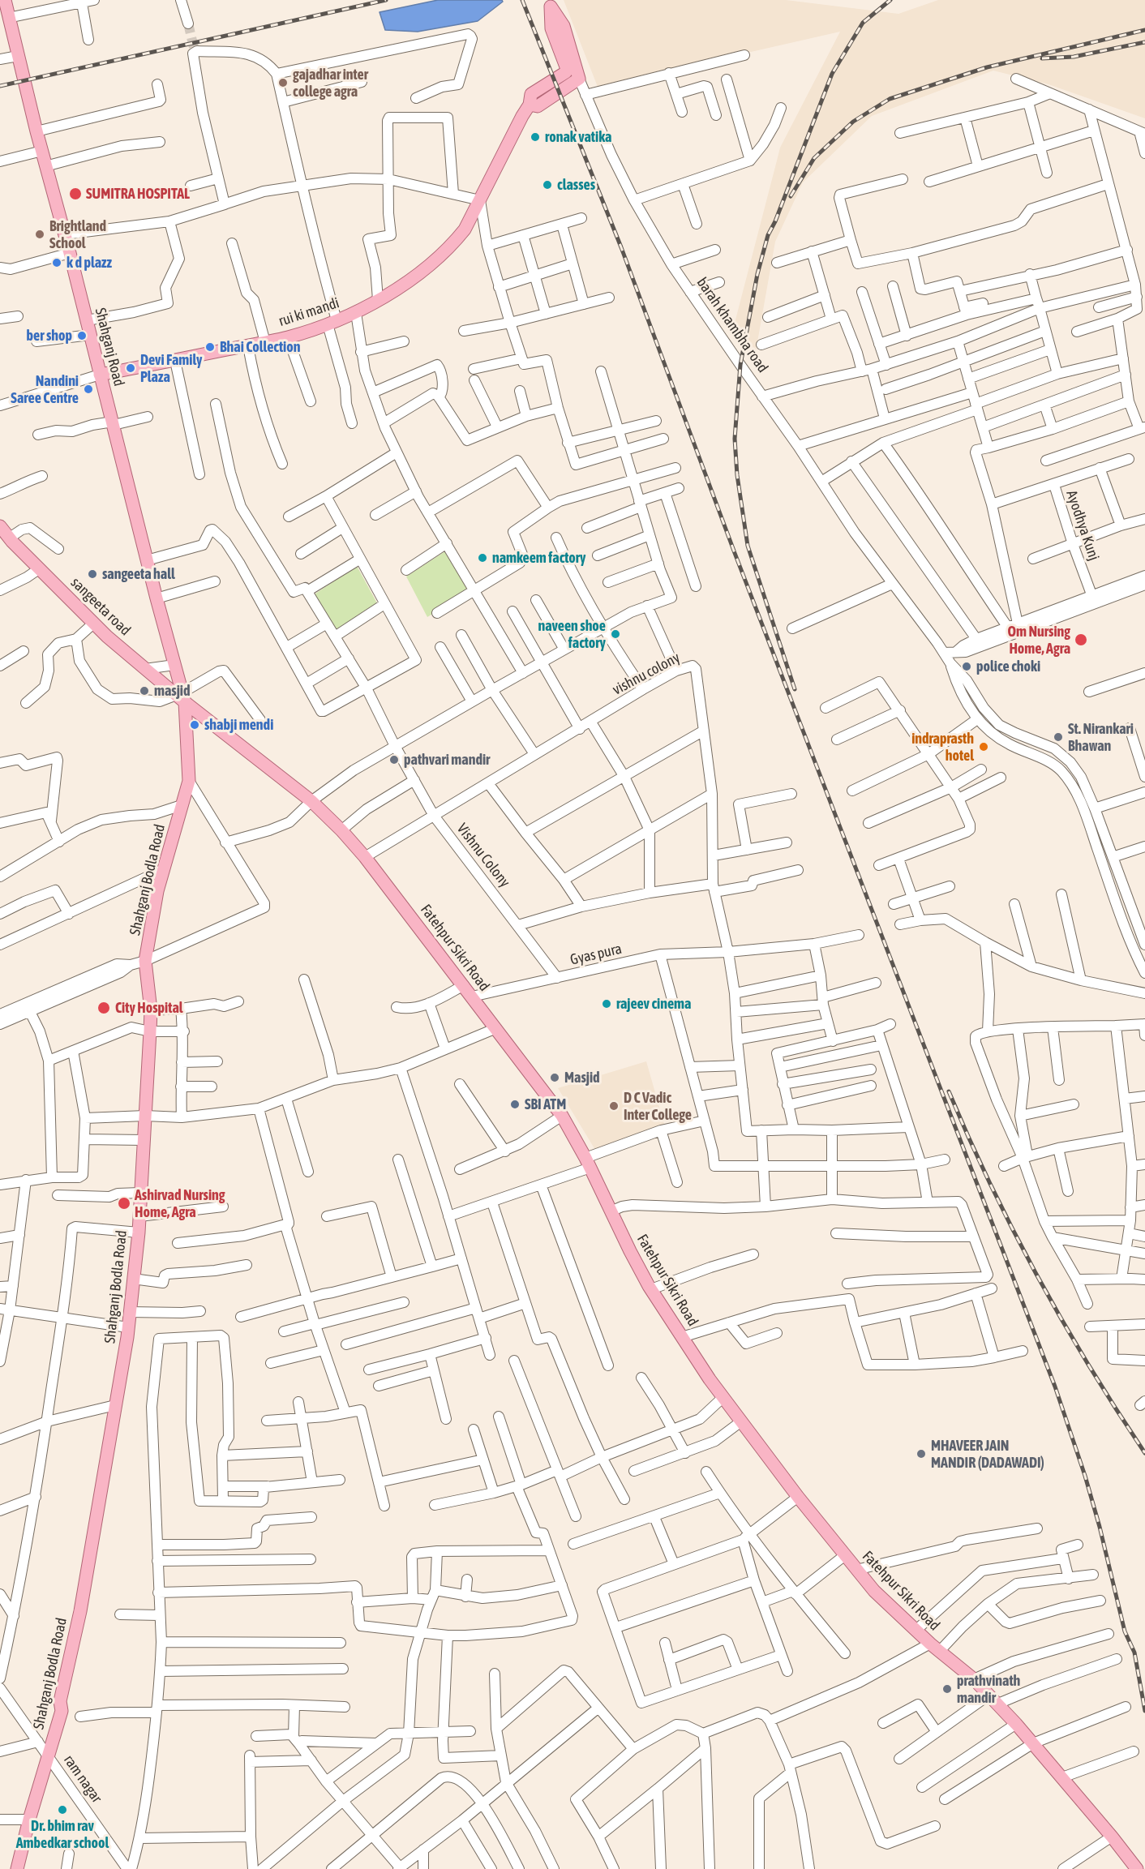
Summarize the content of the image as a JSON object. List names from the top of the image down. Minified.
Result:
{"streets":{"main road":["rui ki mandi","Shahganj Road","sangeeta road","Shahganj Bodla Road","Fatehpur Sikri Road"],"street":["barah khambha road","Ayodhya Kunj","vishnu colony","Vishnu Colony","Gyas pura","ram nagar"]},"crossings":[["rui ki mandi","Shahganj Road"],["Shahganj Road","sangeeta road"],["Shahganj Road","Shahganj Bodla Road"],["Shahganj Road","Fatehpur Sikri Road"],["sangeeta road","Shahganj Bodla Road"],["sangeeta road","Fatehpur Sikri Road"],["vishnu colony","Vishnu Colony"],["vishnu colony","Fatehpur Sikri Road"],["vishnu colony","Gyas pura"],["Vishnu Colony","Gyas pura"],["Shahganj Bodla Road","Fatehpur Sikri Road"],["Shahganj Bodla Road","ram nagar"],["Fatehpur Sikri Road","Gyas pura"]],"places":["gajadhar inter college agra","ronak vatika","classes","SUMITRA HOSPITAL","Brightland School","k d plazz","ber shop","Bhai Collection","Devi Family Plaza","Nandini Saree Centre","namkeem factory","sangeeta hall","naveen shoe factory","Om Nursing Home, Agra","police choki","masjid","shabji mendi","St. Nirankari Bhawan","indraprasth hotel","pathvari mandir","rajeev cinema","City Hospital","Masjid","SBI ATM","D C Vadic Inter College","Ashirvad Nursing Home, Agra","MHAVEER JAIN MANDIR (DADAWADI)","prathvinath mandir","Dr. bhim rav Ambedkar school"]}
